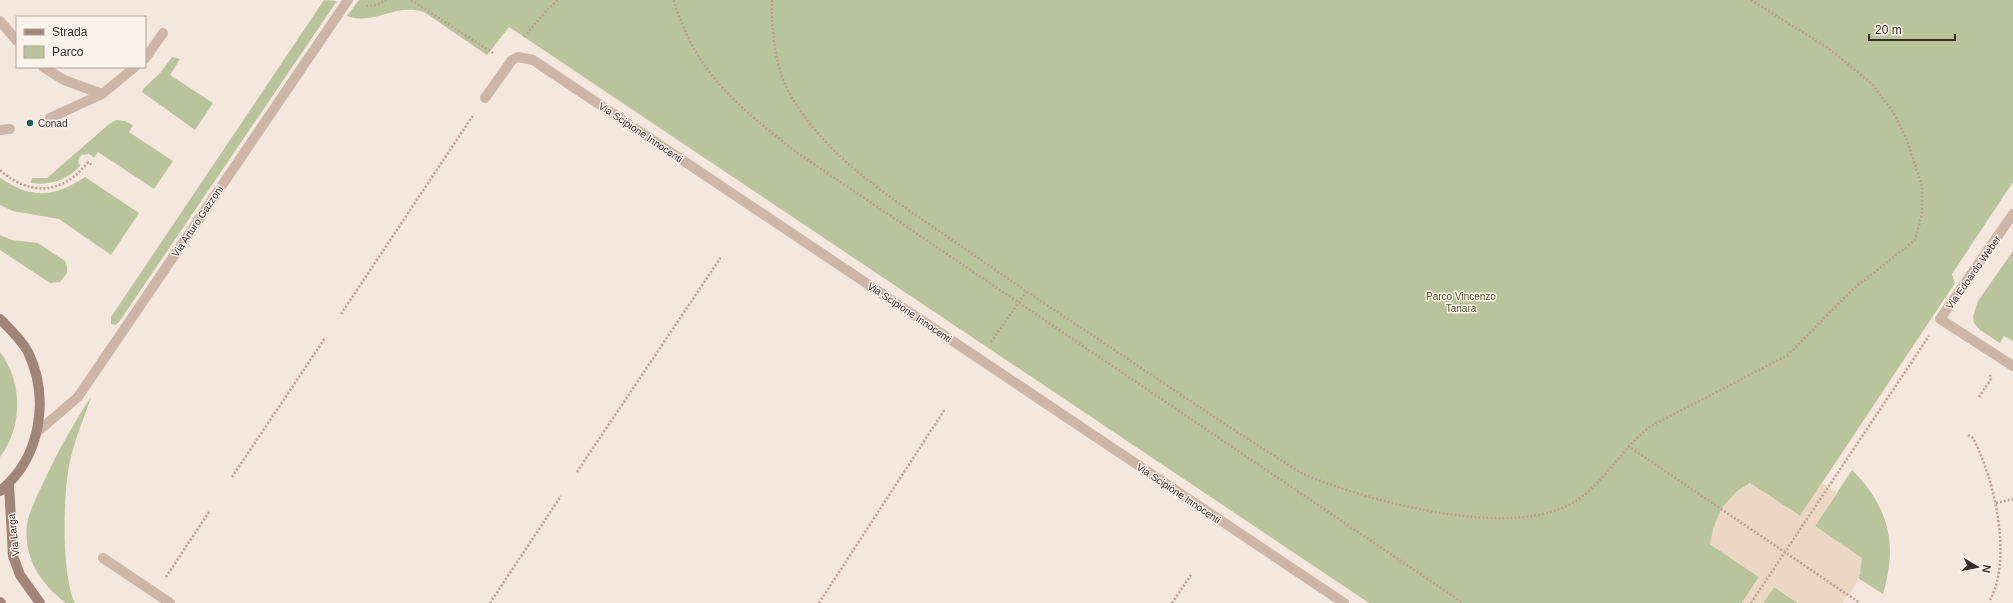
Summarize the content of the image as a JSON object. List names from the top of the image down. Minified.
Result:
{"streets":{"main road":["Via Larga"],"street":["Via Scipione Innocenti","Via Arturo Gazzoni","Via Edoardo Weber"]},"parks":["Parco Vincenzo Tanara"],"places":["Conad"],"legend":["Strada","Parco"],"scale_bar":"20 m","north":"right"}
